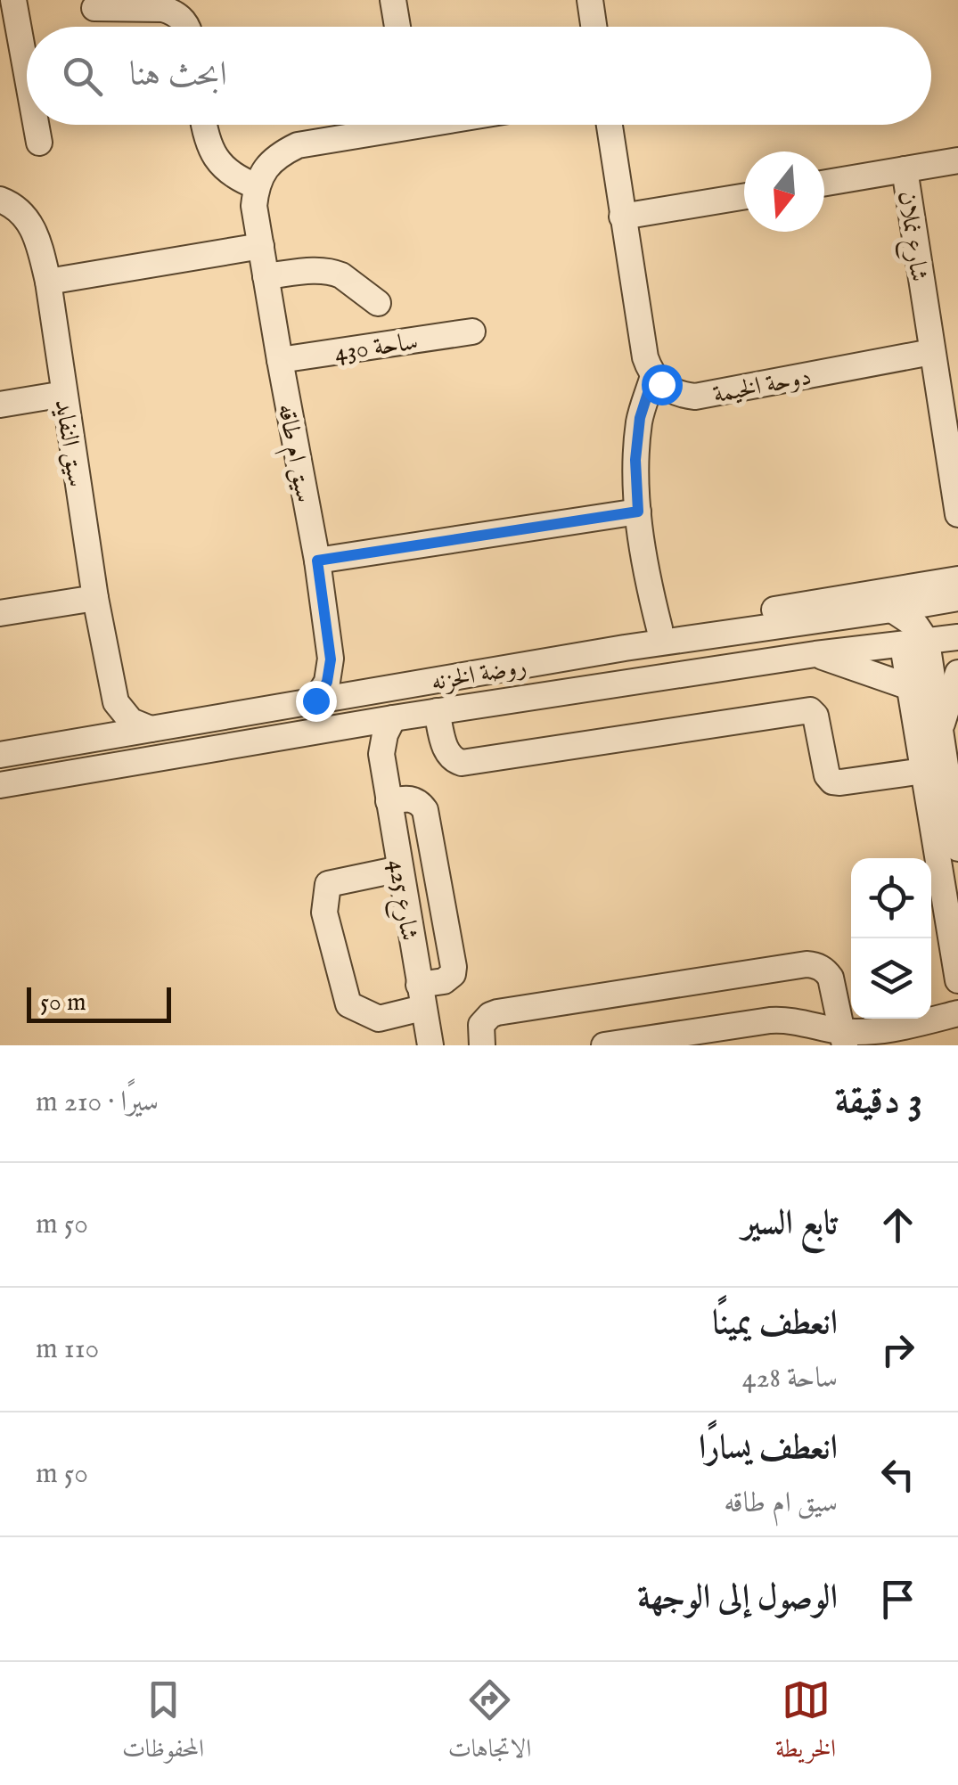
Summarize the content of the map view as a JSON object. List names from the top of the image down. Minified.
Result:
{"streets":{"street":["شارع نملان","ساحة 430","دوحة الخيمة","سيق النفايد","سيق ام طاقه","روضة الخزنه","شارع 425"]},"crossings":[["شارع نملان","دوحة الخيمة"],["ساحة 430","سيق ام طاقه"],["سيق ام طاقه","روضة الخزنه"],["روضة الخزنه","شارع 425"]],"scale_bar":"50 m","north":"bottom","page":{"search":"ابحث هنا","scale":"50 m","heading":["3 دقيقة","سيرًا · 210 m"],"list":[["تابع السير","50 m"],["انعطف يمينًا","ساحة 428","110 m"],["انعطف يسارًا","سيق ام طاقه","50 m"],"الوصول إلى الوجهة"],"nav":["الخريطة","الاتجاهات","المحفوظات"]}}
